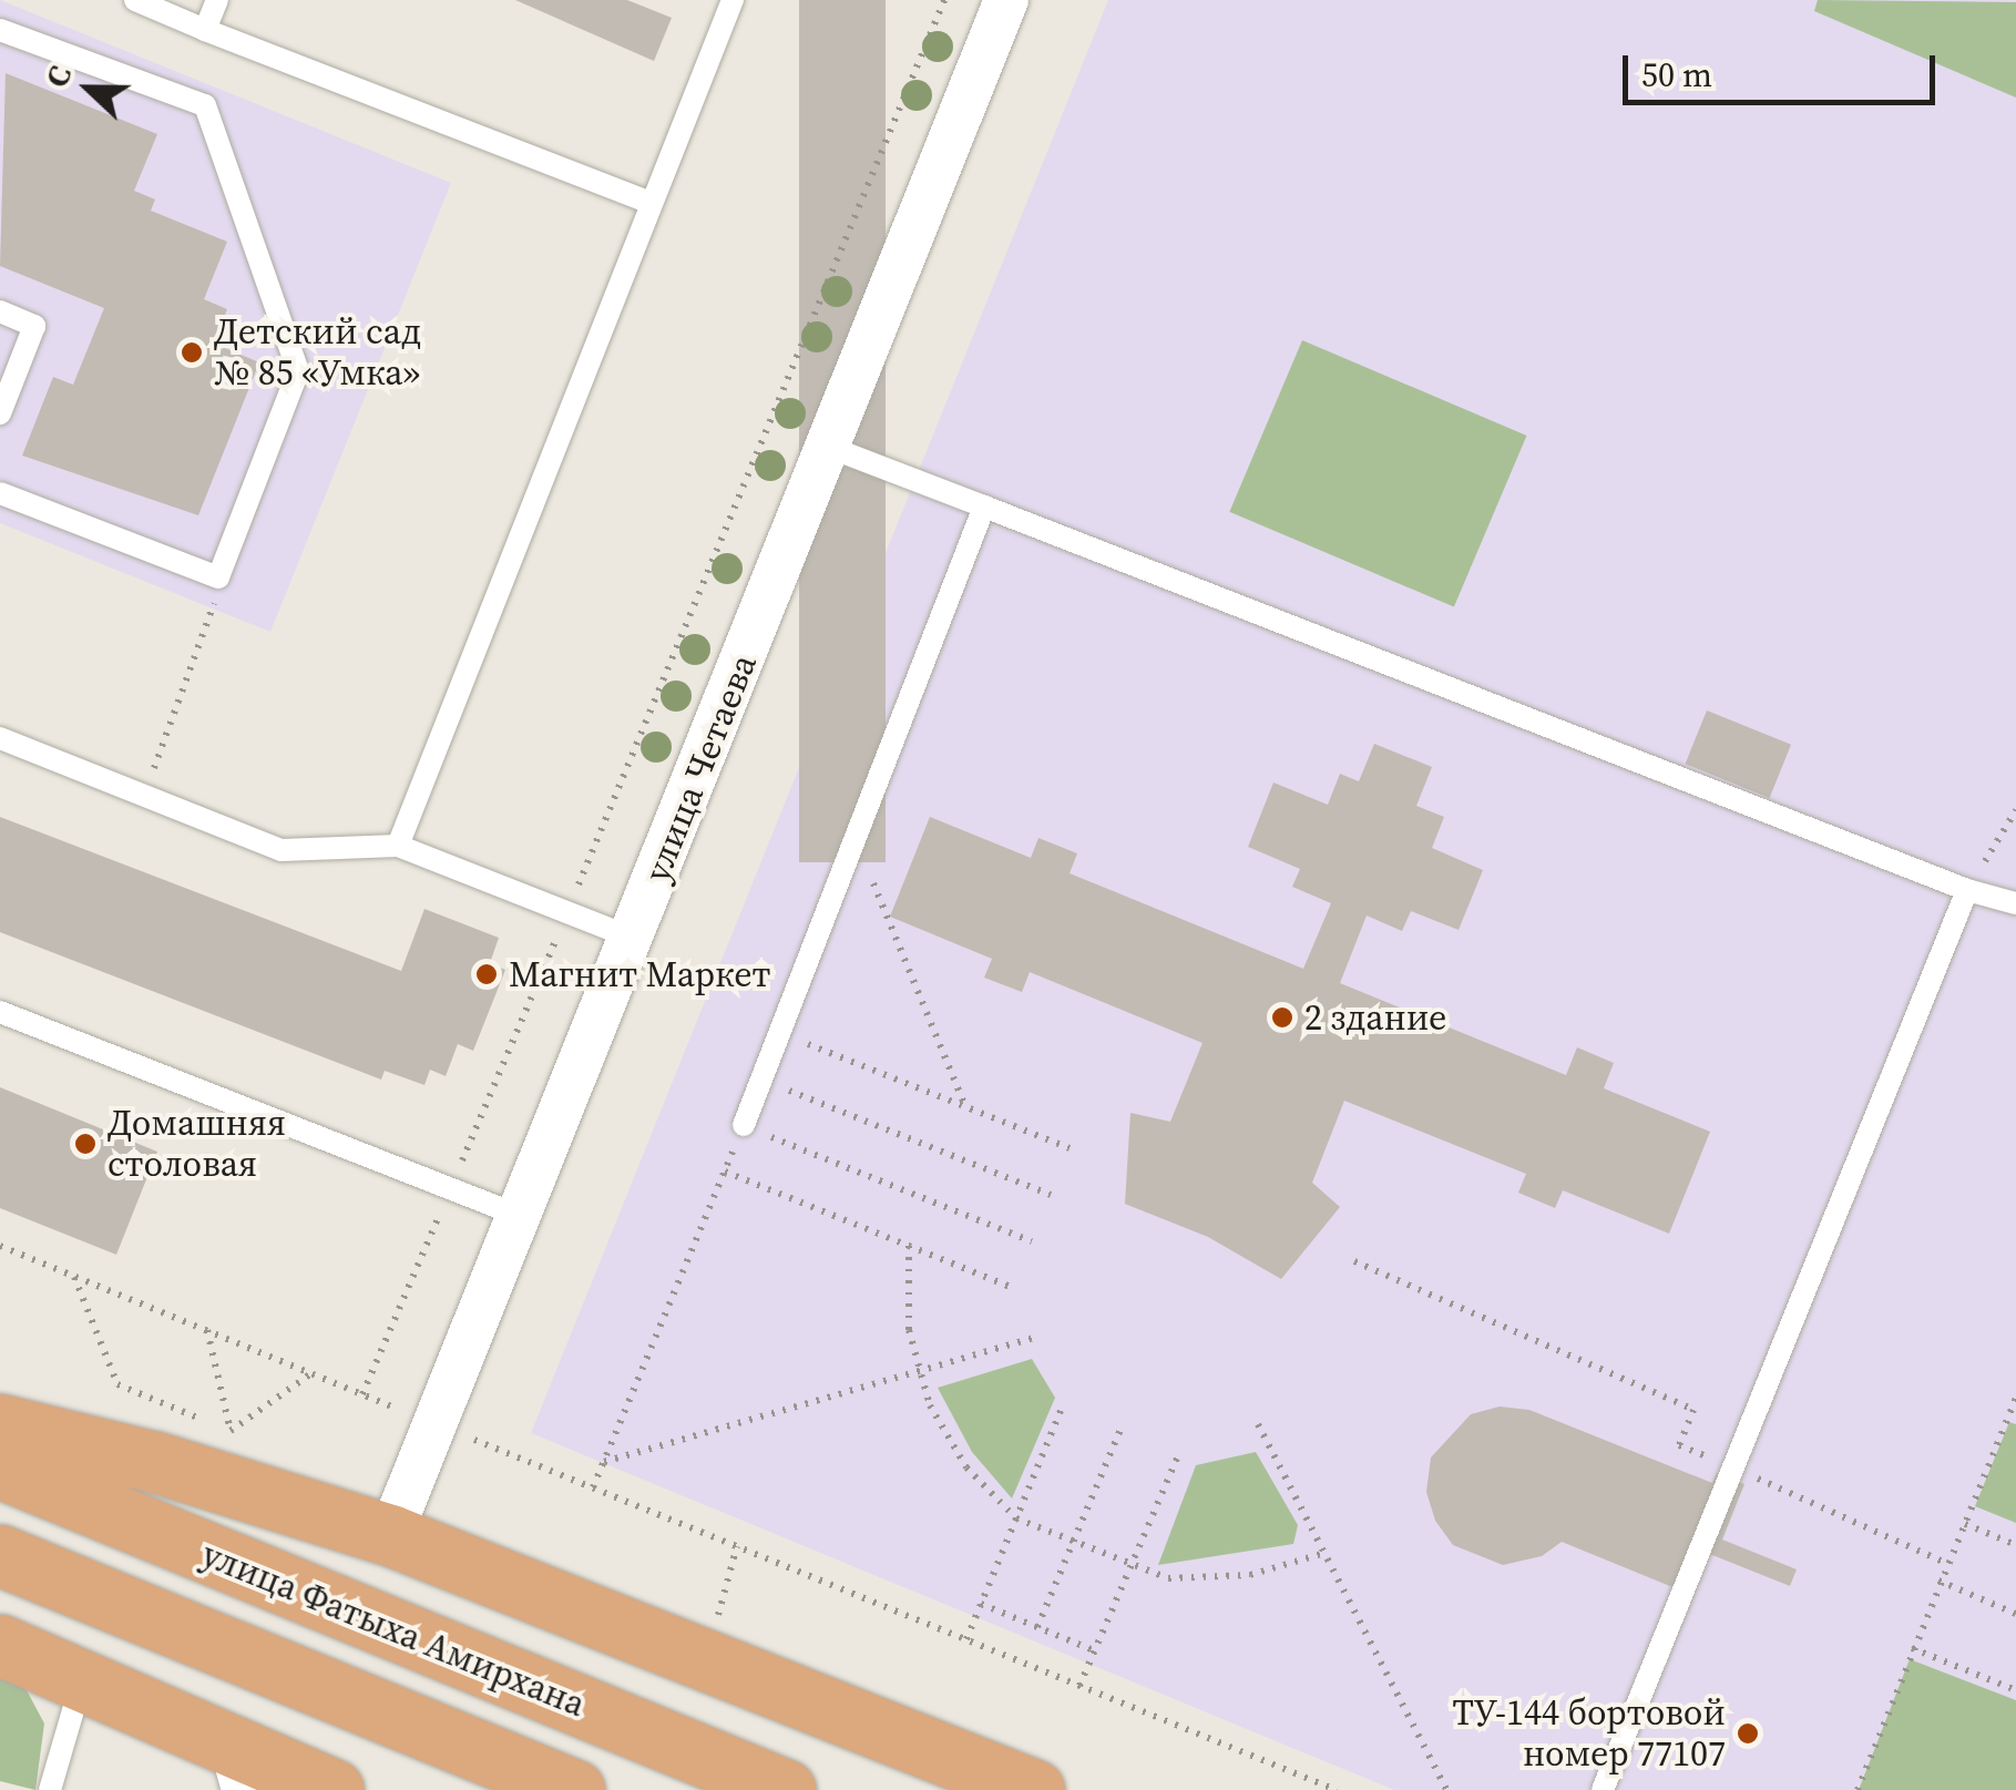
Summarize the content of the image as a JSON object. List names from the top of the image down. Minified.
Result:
{"streets":{"main road":["улица Фатыха Амирхана"],"street":["улица Четаева"]},"places":["Детский сад № 85 «Умка»","Магнит Маркет","2 здание","Домашняя столовая","ТУ-144 бортовой номер 77107"],"scale_bar":"50 m","north":"left"}
